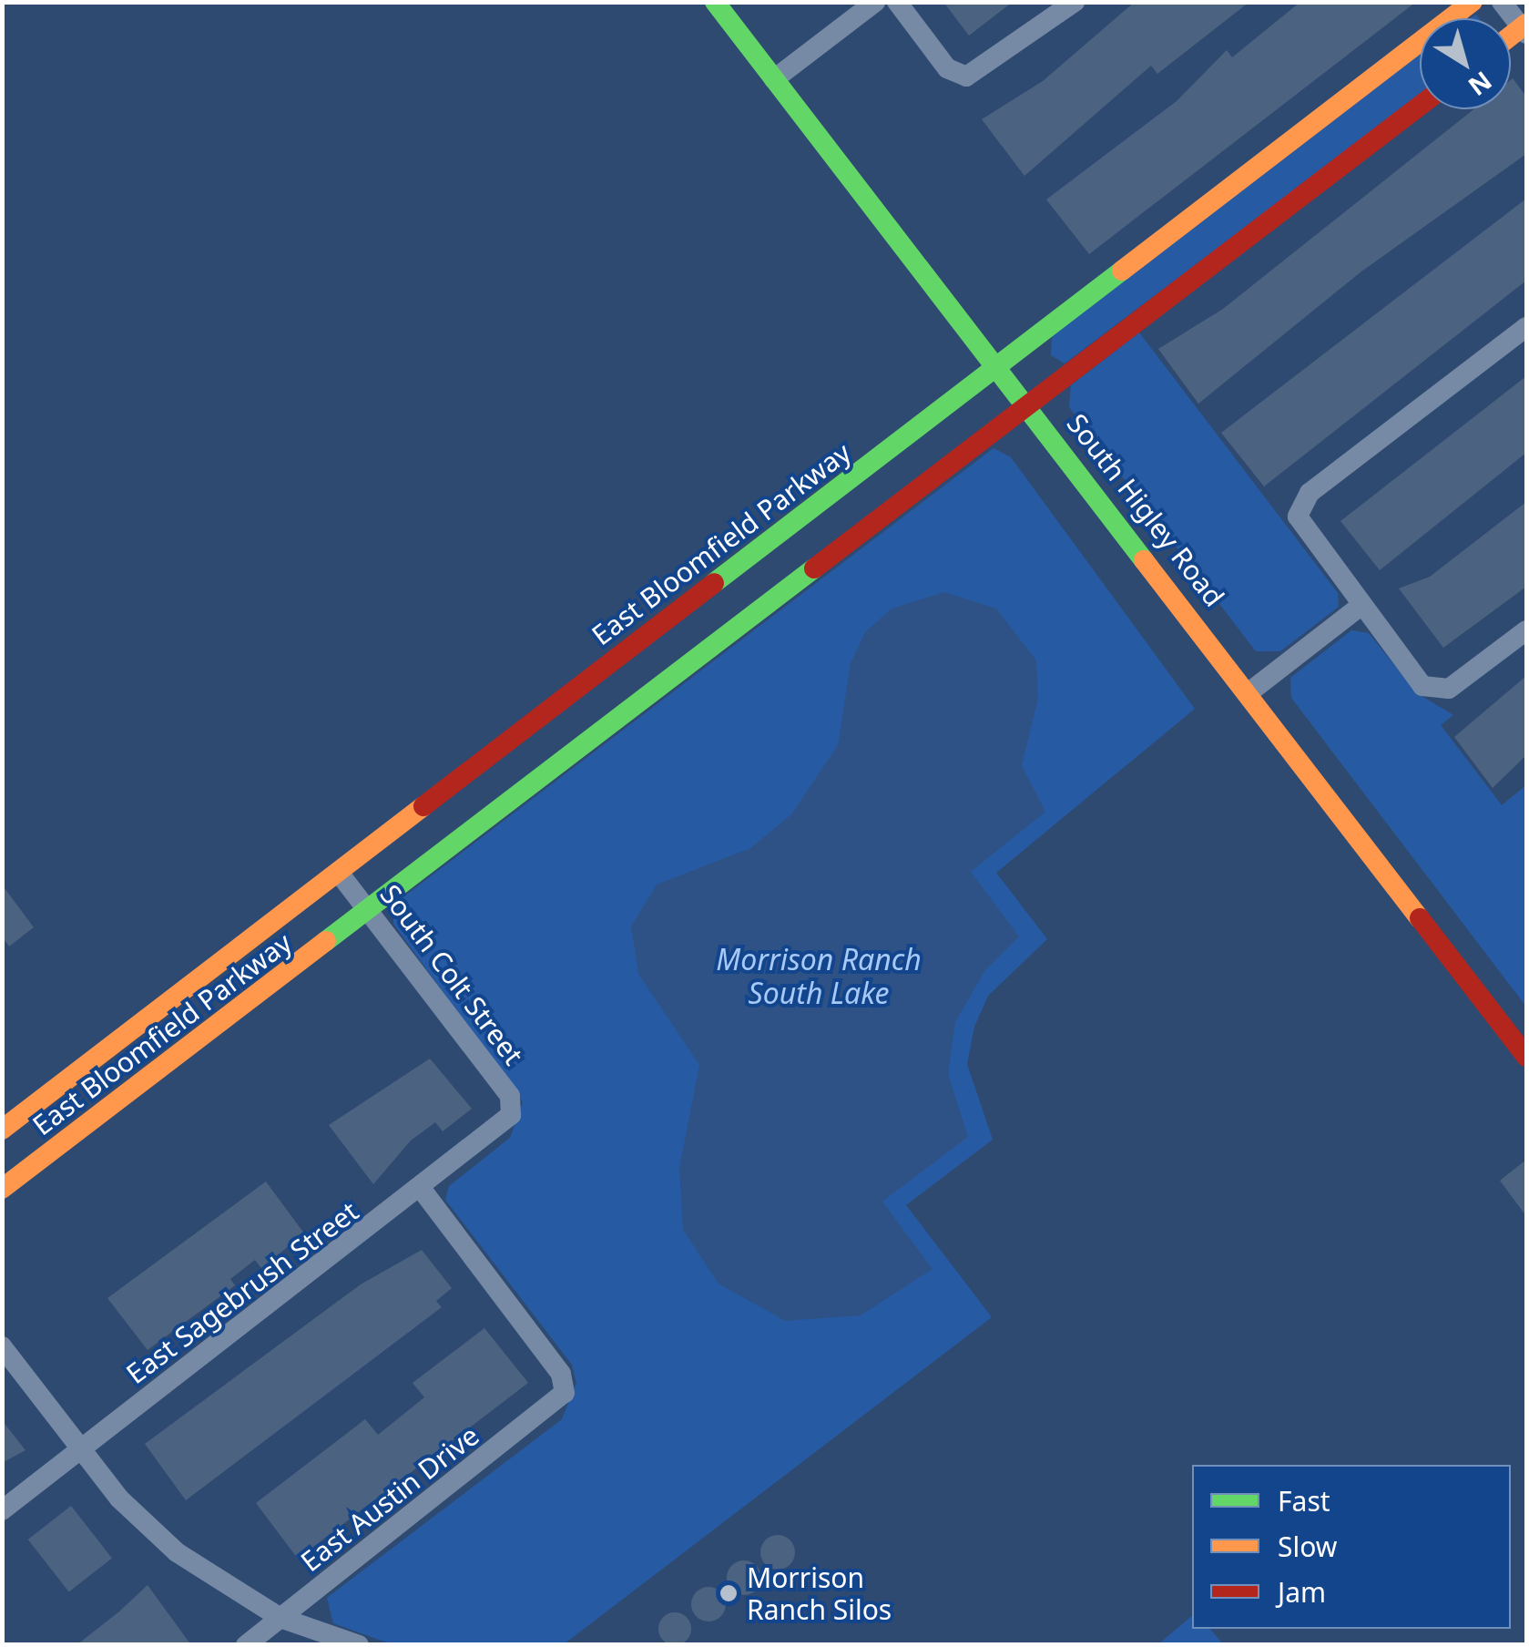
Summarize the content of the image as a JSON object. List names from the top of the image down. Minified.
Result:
{"streets":{"street":["South Higley Road","East Bloomfield Parkway","South Colt Street","East Sagebrush Street","East Austin Drive"]},"crossings":[["South Higley Road","East Bloomfield Parkway"],["East Bloomfield Parkway","South Colt Street"],["South Colt Street","East Sagebrush Street"],["East Sagebrush Street","East Austin Drive"]],"water":["Morrison Ranch South Lake"],"places":["Morrison Ranch Silos"],"legend":["Fast","Slow","Jam"],"north":"bottom right"}
